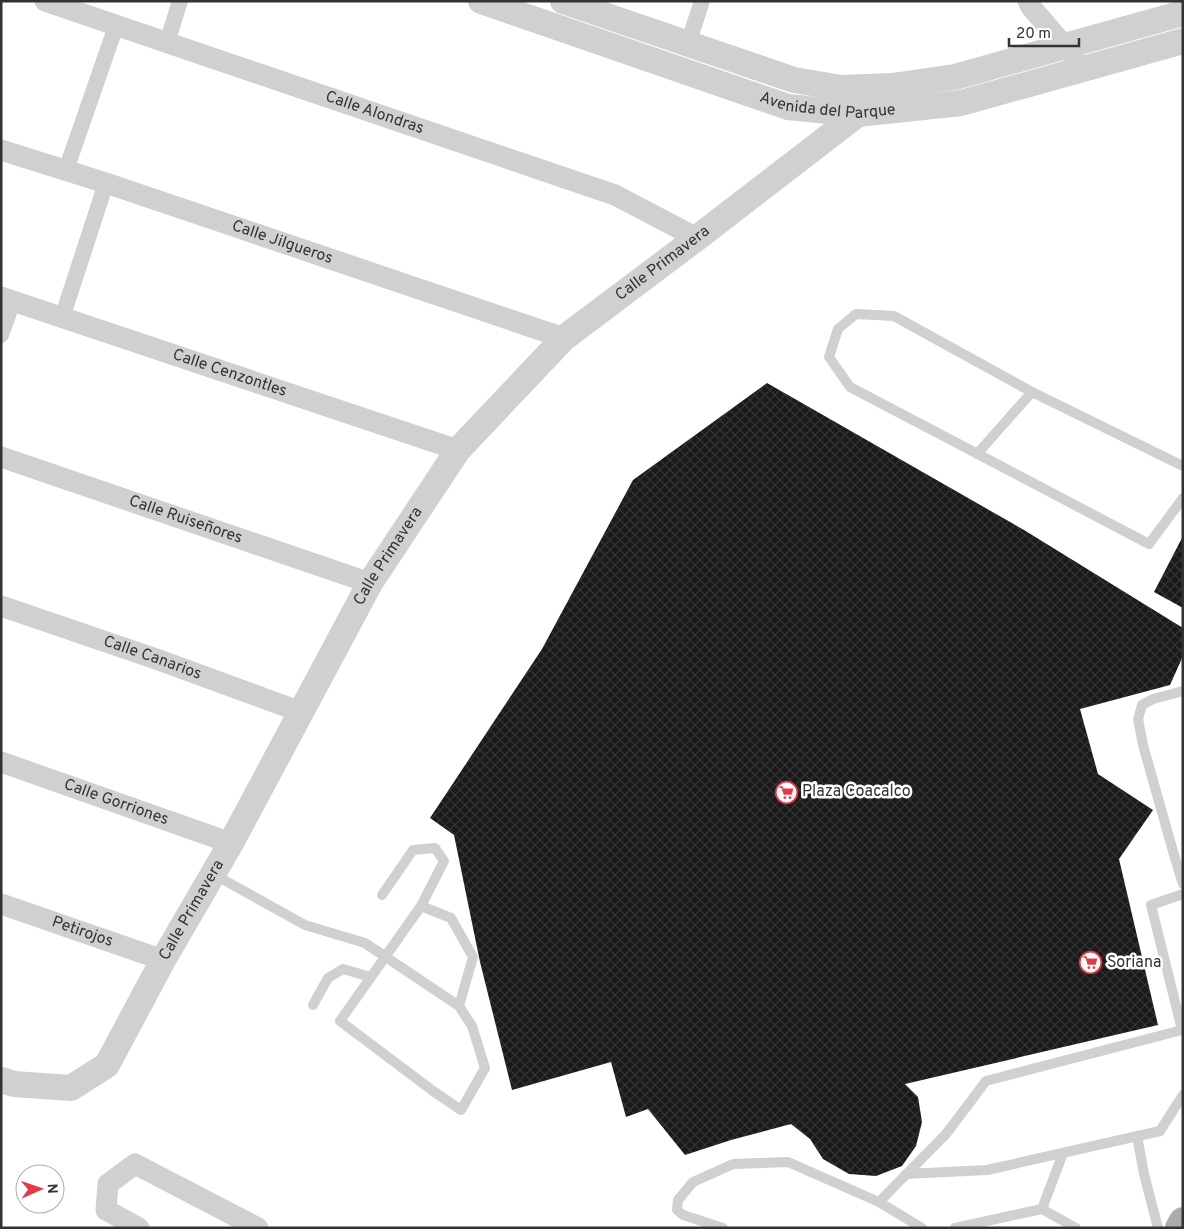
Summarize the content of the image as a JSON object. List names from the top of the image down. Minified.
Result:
{"streets":{"street":["Avenida del Parque","Calle Alondras","Calle Jilgueros","Calle Primavera","Calle Cenzontles","Calle Ruiseñores","Calle Canarios","Calle Gorriones","Petirojos"]},"crossings":[["Avenida del Parque","Calle Primavera"],["Calle Alondras","Calle Primavera"],["Calle Jilgueros","Calle Primavera"],["Calle Primavera","Calle Cenzontles"],["Calle Primavera","Calle Ruiseñores"],["Calle Primavera","Calle Canarios"],["Calle Primavera","Calle Gorriones"],["Calle Primavera","Petirojos"]],"places":{"supermarket":["Plaza Coacalco","Soriana"]},"scale_bar":"20 m","north":"right"}
